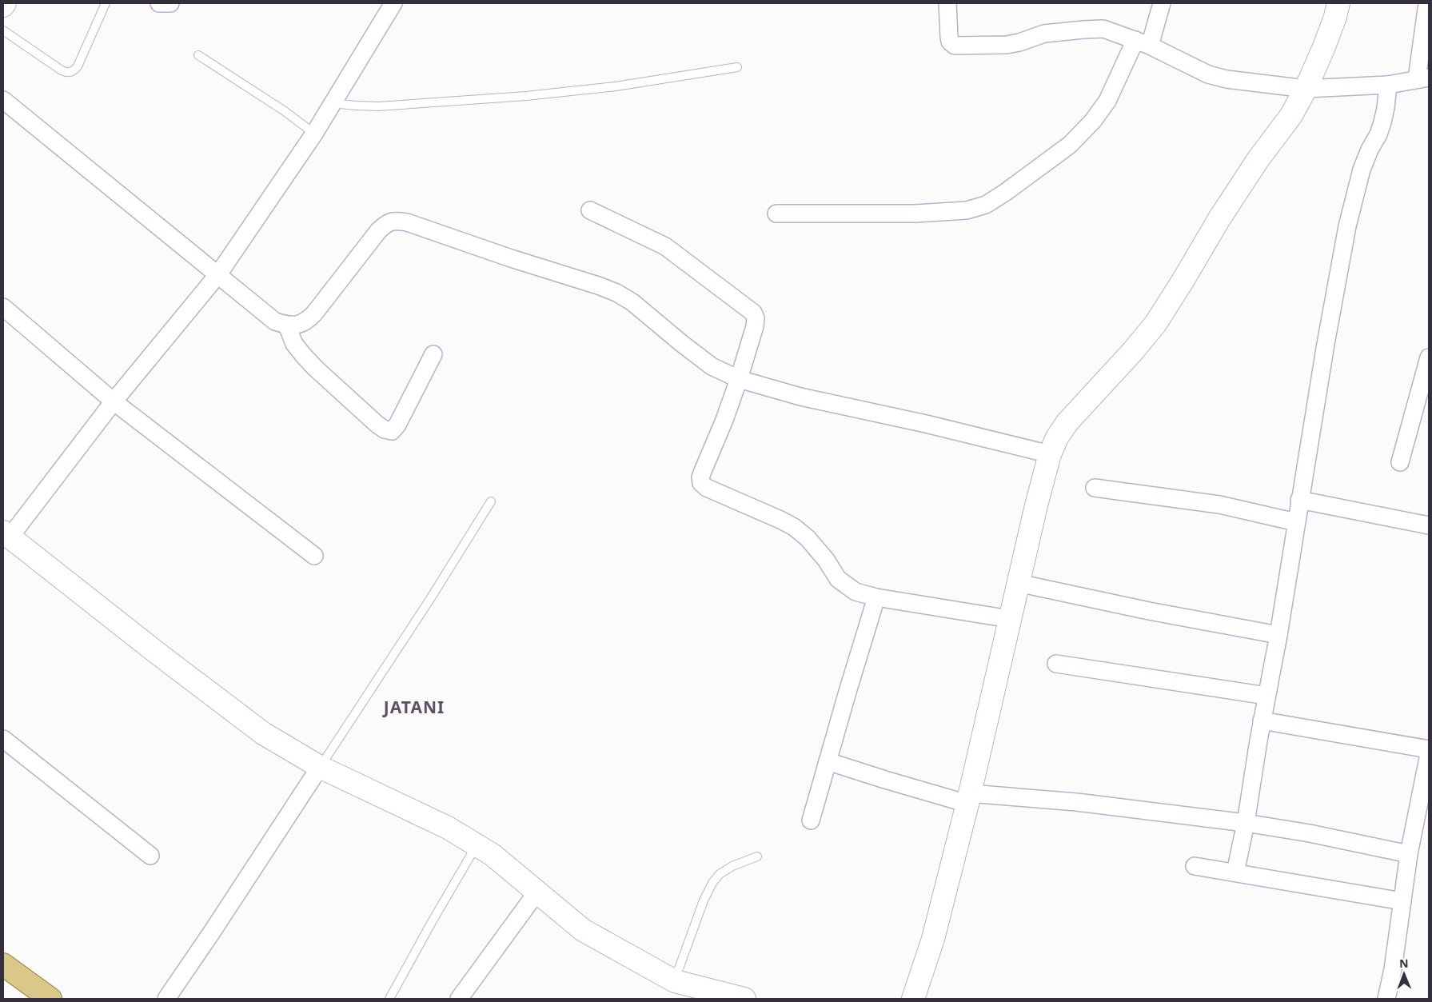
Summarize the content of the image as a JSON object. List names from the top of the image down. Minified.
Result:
{"districts":["JATANI"],"north":"top"}
